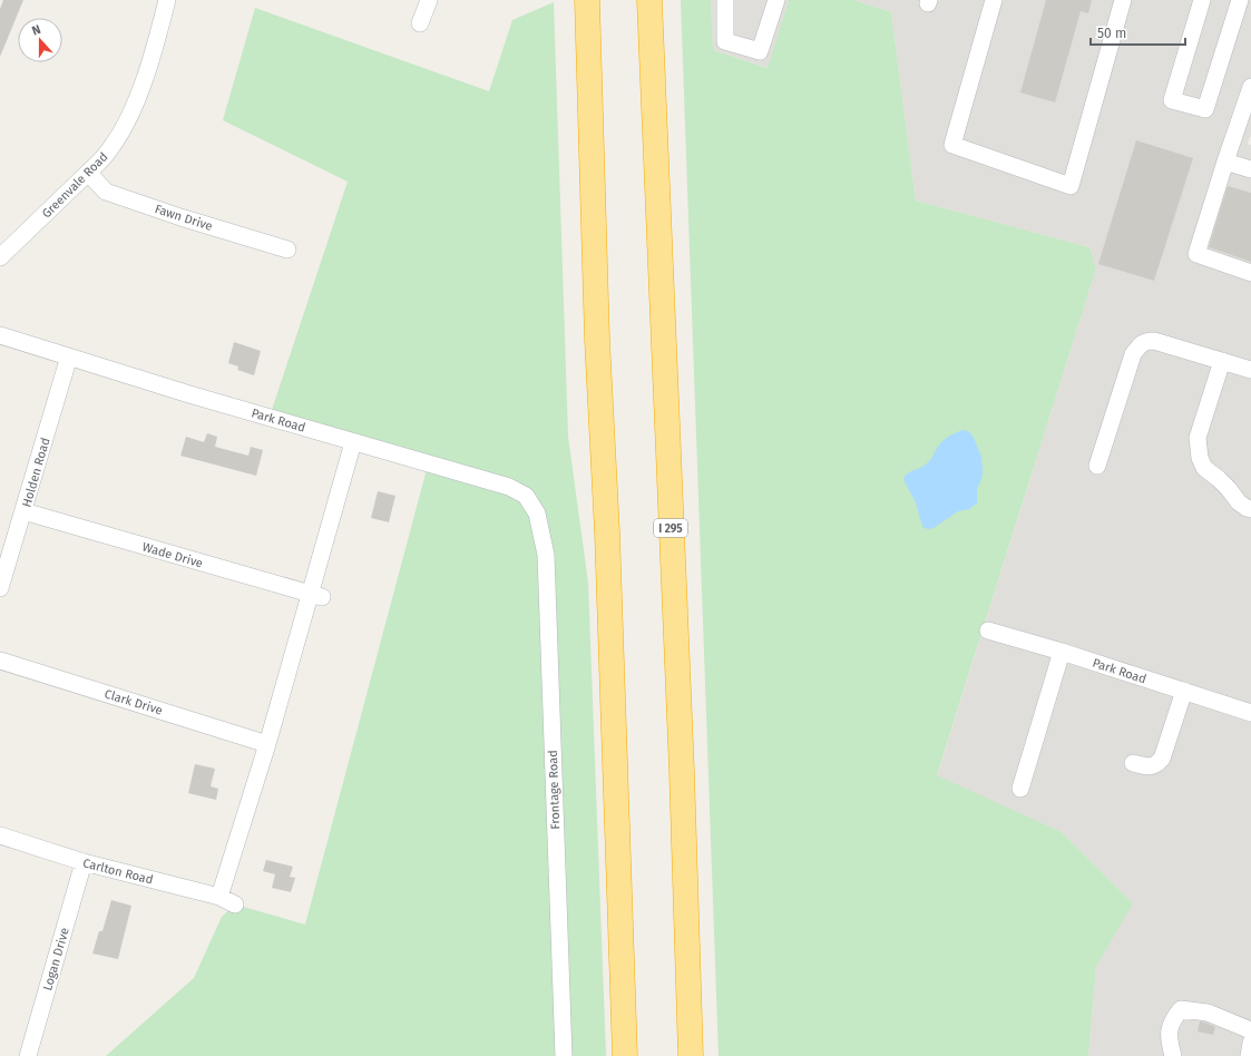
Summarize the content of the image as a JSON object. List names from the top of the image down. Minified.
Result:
{"streets":{"highway":["I 295"],"street":["Greenvale Road","Fawn Drive","Park Road","Holden Road","Wade Drive","Clark Drive","Frontage Road","Carlton Road","Logan Drive"]},"crossings":[["Greenvale Road","Fawn Drive"],["Park Road","Holden Road"],["Park Road","Frontage Road"],["Holden Road","Wade Drive"],["Carlton Road","Logan Drive"]],"scale_bar":"50 m","north":"top"}
